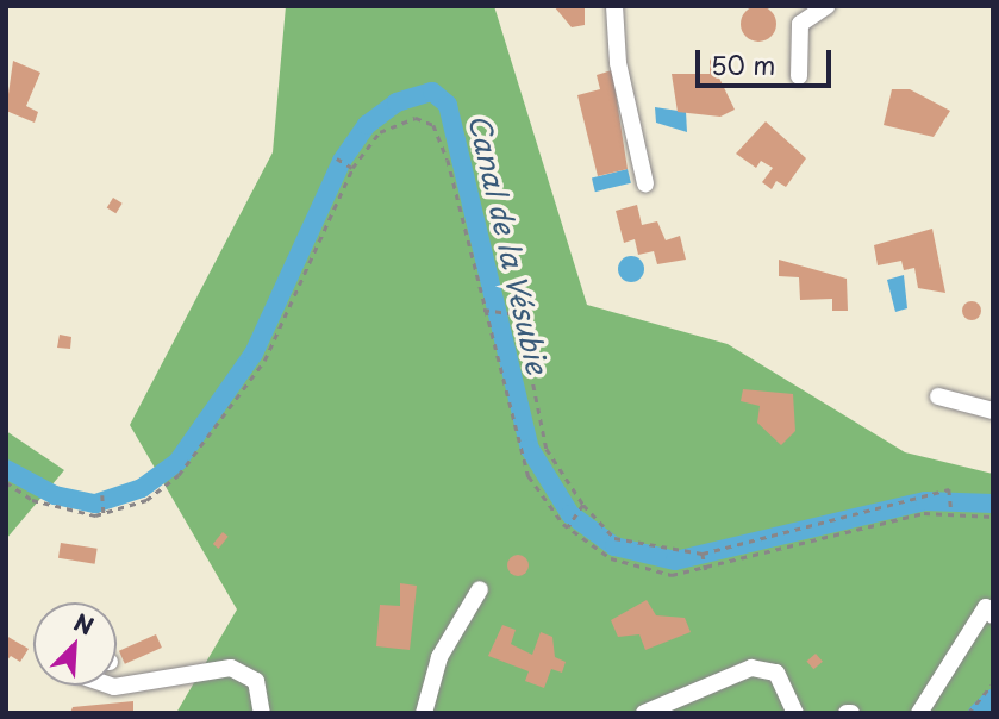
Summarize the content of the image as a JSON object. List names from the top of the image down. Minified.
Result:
{"water":["Canal de la Vésubie"],"scale_bar":"50 m","north":"top right"}
